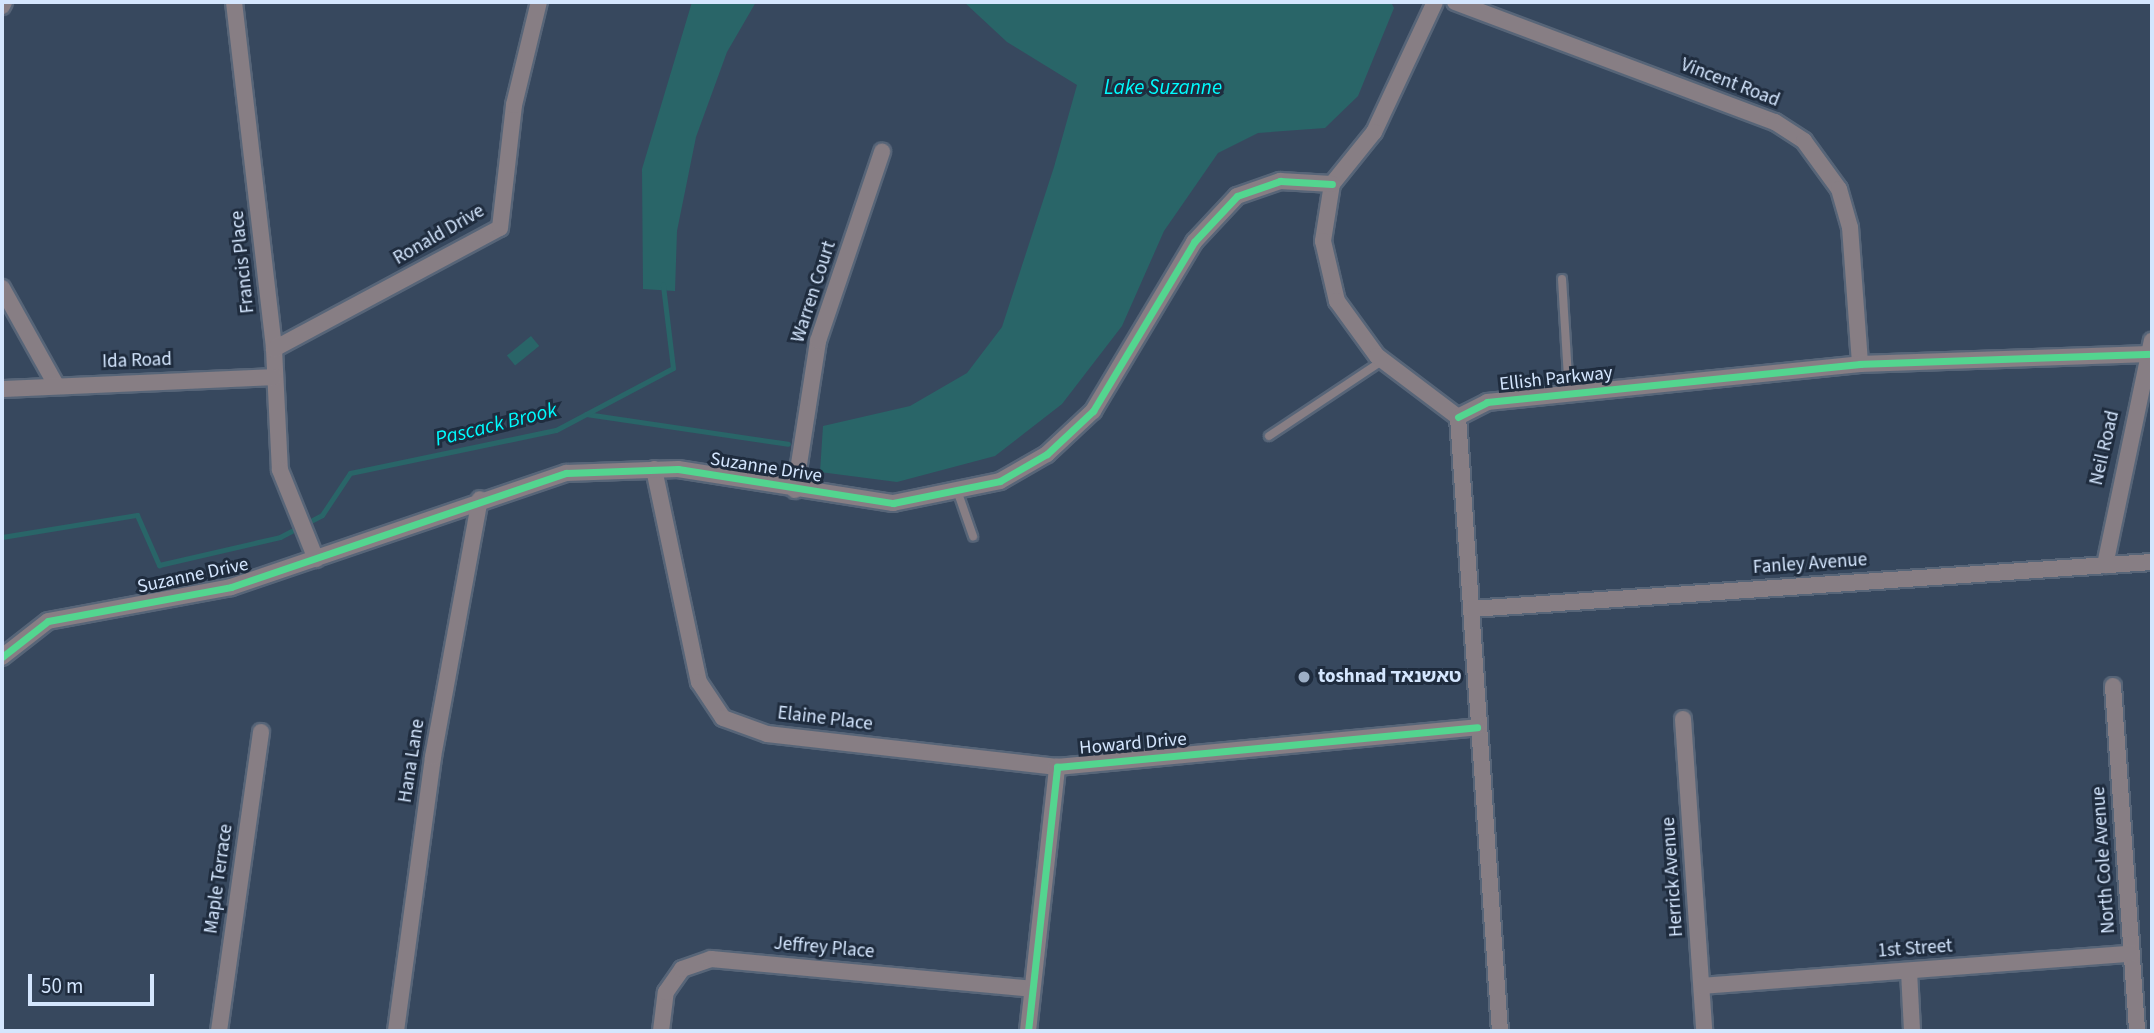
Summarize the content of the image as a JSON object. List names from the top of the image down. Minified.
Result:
{"streets":{"street":["Vincent Road","Ronald Drive","Francis Place","Warren Court","Ida Road","Ellish Parkway","Neil Road","Suzanne Drive","Fanley Avenue","Elaine Place","Howard Drive","Hana Lane","North Cole Avenue","Herrick Avenue","Maple Terrace","Jeffrey Place","1st Street"]},"crossings":[["Vincent Road","Ellish Parkway"],["Ronald Drive","Francis Place"],["Francis Place","Ida Road"],["Francis Place","Suzanne Drive"],["Warren Court","Suzanne Drive"],["Ellish Parkway","Neil Road"],["Neil Road","Fanley Avenue"],["Suzanne Drive","Elaine Place"],["Suzanne Drive","Hana Lane"],["Elaine Place","Howard Drive"],["Howard Drive","Jeffrey Place"],["North Cole Avenue","1st Street"],["Herrick Avenue","1st Street"]],"water":["Lake Suzanne","Pascack Brook"],"places":["toshnad טאשנאד"],"scale_bar":"50 m"}
